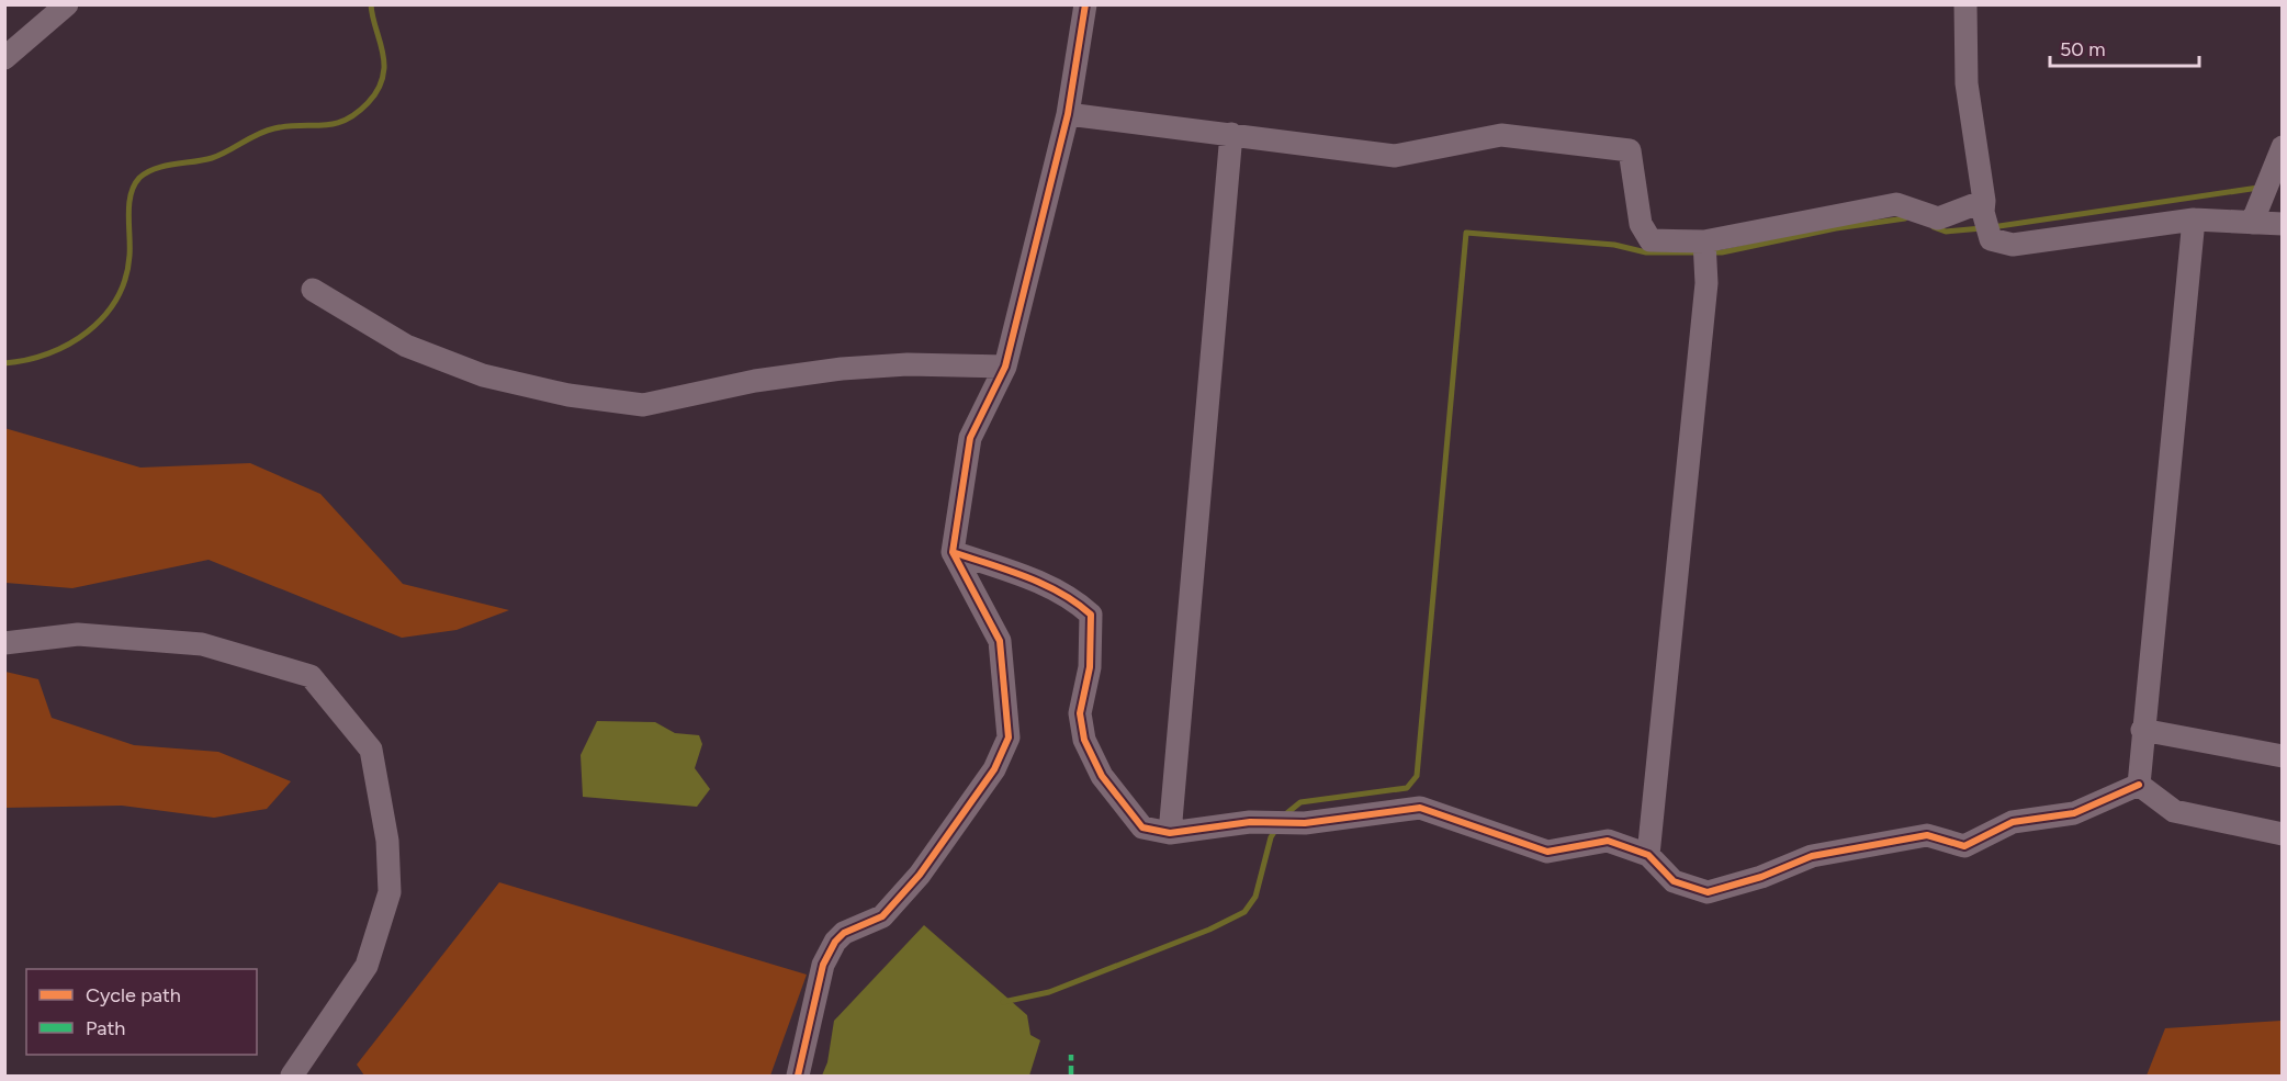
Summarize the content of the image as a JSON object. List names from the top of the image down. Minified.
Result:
{"legend":["Cycle path","Path"],"scale_bar":"50 m"}
